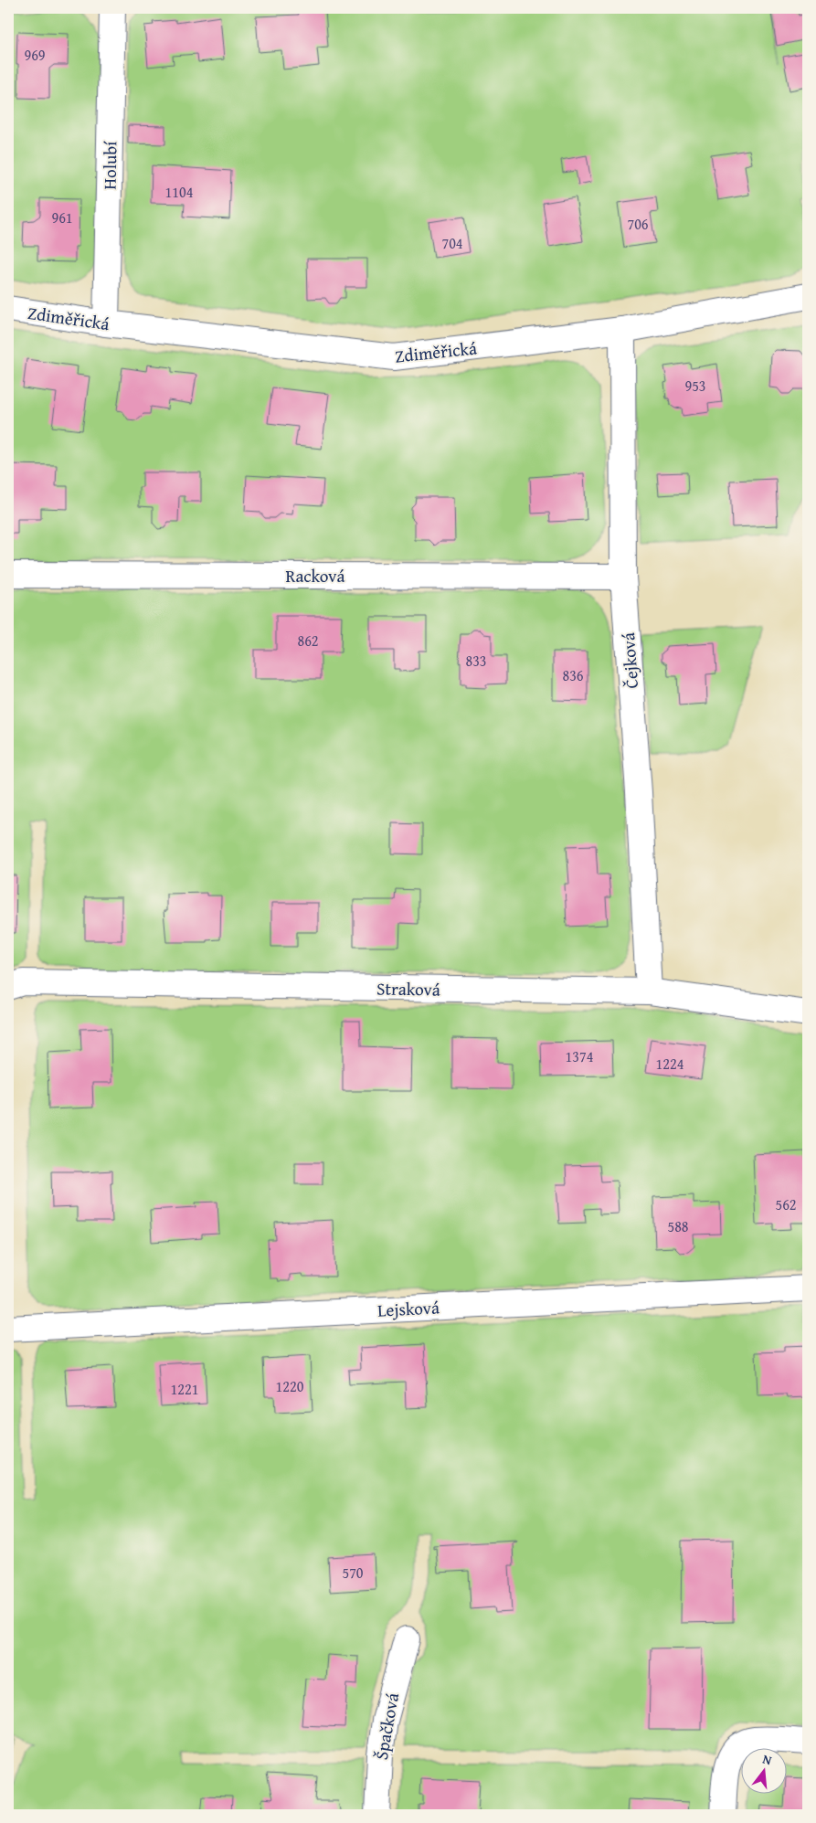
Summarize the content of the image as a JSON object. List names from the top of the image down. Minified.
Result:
{"streets":{"street":["Holubí","Zdiměřická","Racková","Čejková","Straková","Lejsková","Špačková"]},"crossings":[["Holubí","Zdiměřická"],["Zdiměřická","Čejková"],["Racková","Čejková"],["Čejková","Straková"]],"house_numbers":["969","1104","961","706","704","953","862","833","836","1374","1224","562","588","1220","1221","570"],"north":"top"}
